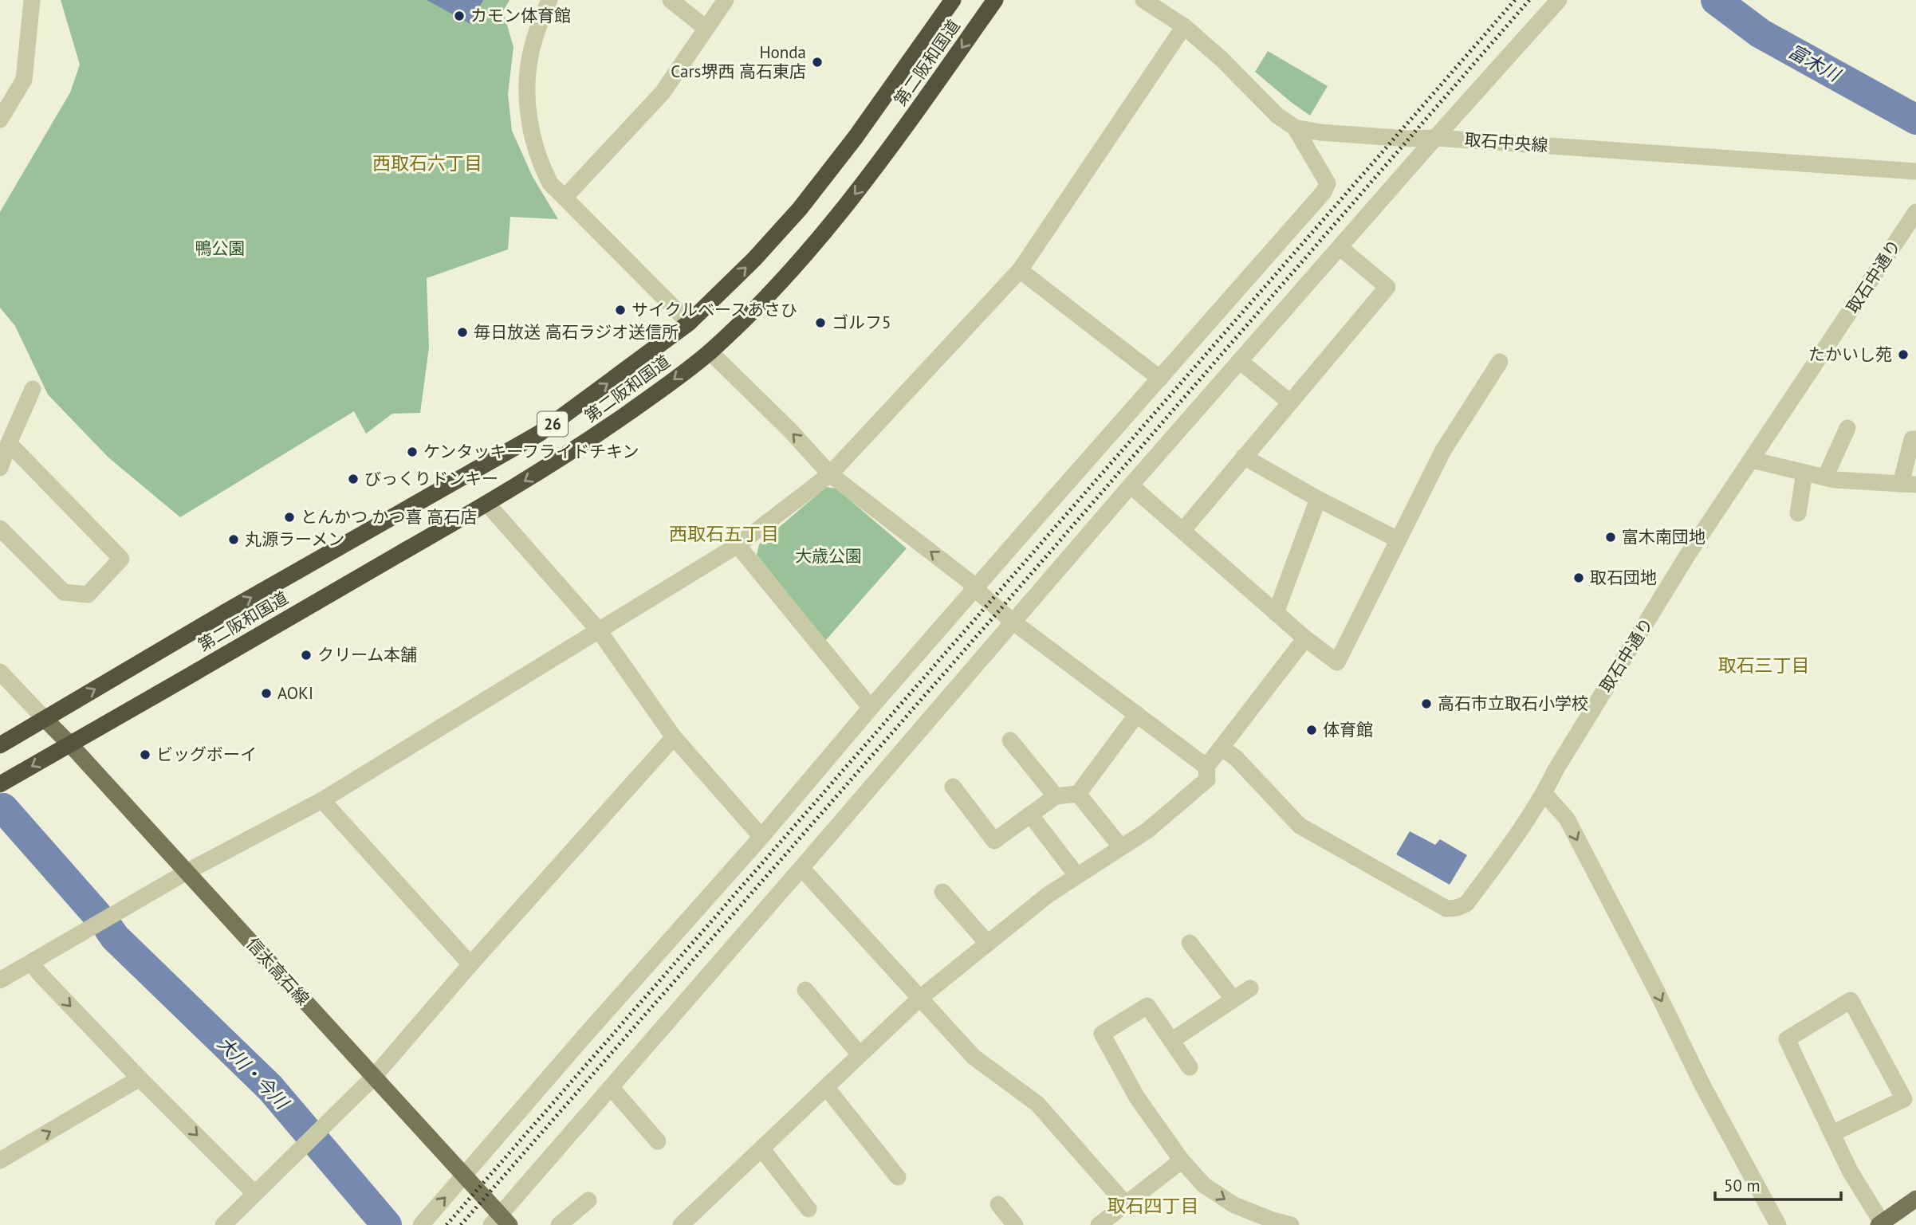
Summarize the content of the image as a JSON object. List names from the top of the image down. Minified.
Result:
{"streets":{"highway":["第二阪和国道","26"],"main road":["信太高石線"],"street":["取石中央線","取石中通り"]},"crossings":[["第二阪和国道","信太高石線"]],"districts":["西取石六丁目","西取石五丁目","取石三丁目","取石四丁目"],"water":["富木川","大川・今川"],"parks":["鴨公園","大歳公園"],"places":["カモン体育館","Honda Cars堺西 高石東店","サイクルベースあさひ","ゴルフ5","毎日放送 高石ラジオ送信所","たかいし苑","ケンタッキーフライドチキン","びっくりドンキー","とんかつ かつ喜 高石店","富木南団地","丸源ラーメン","取石団地","クリーム本舗","AOKI","高石市立取石小学校","体育館","ビッグボーイ"],"scale_bar":"50 m"}
